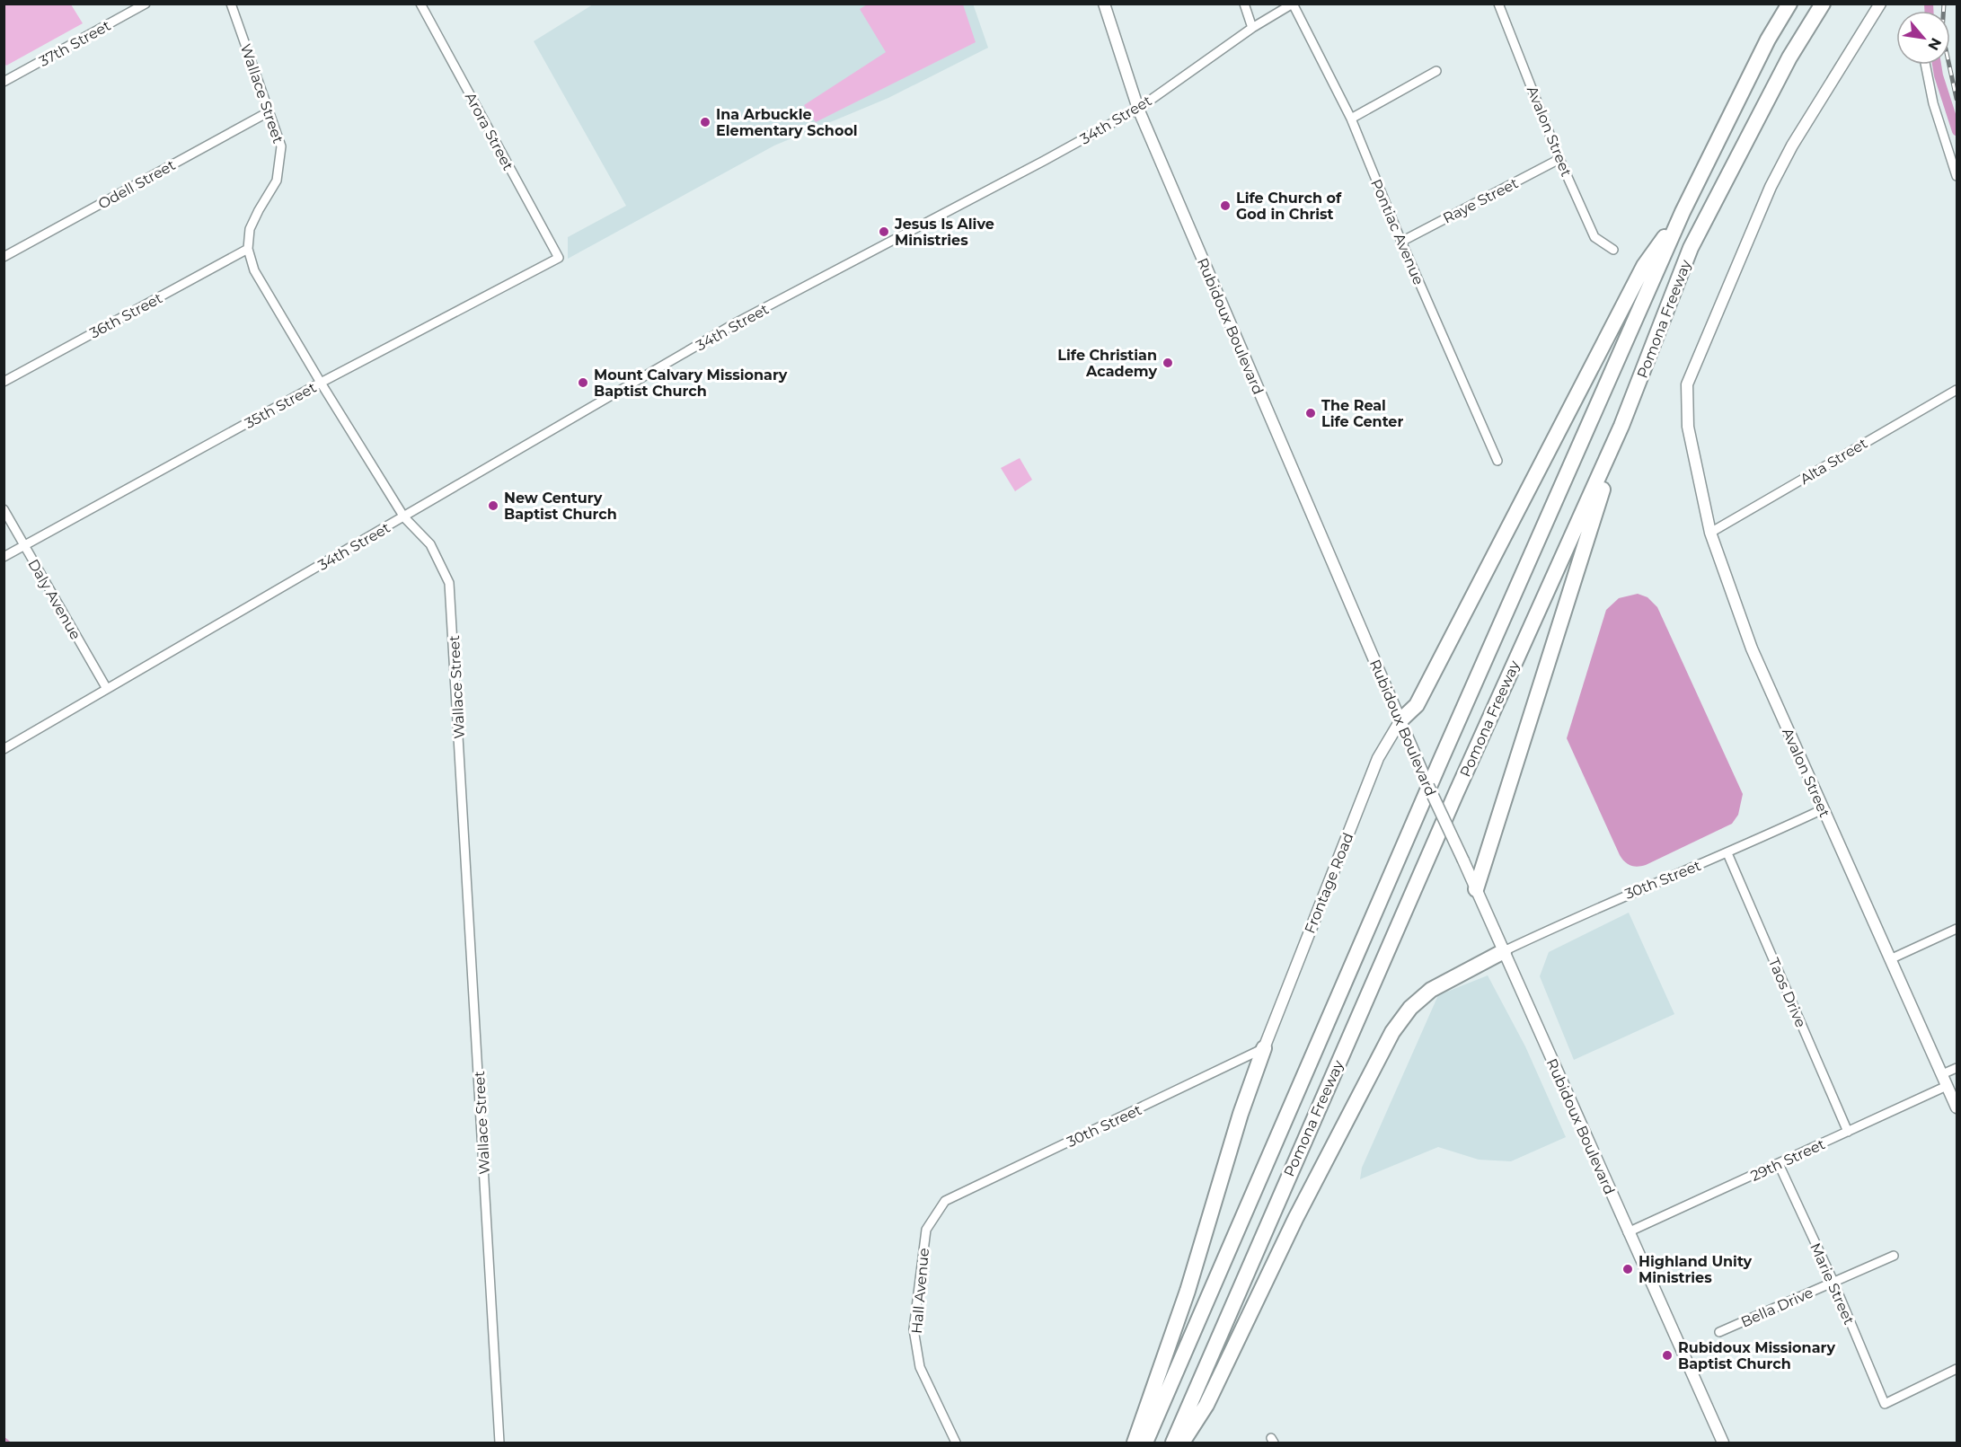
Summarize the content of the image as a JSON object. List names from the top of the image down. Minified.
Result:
{"streets":{"highway":["Pomona Freeway"],"main road":["Avalon Street","Rubidoux Boulevard","Frontage Road"],"street":["37th Street","Wallace Street","34th Street","Arora Street","Odell Street","Raye Street","Pontiac Avenue","36th Street","35th Street","Alta Street","Daly Avenue","30th Street","Taos Drive","29th Street","Marie Street","Hall Avenue","Bella Drive"]},"crossings":[["Wallace Street","34th Street"],["Wallace Street","Odell Street"],["Wallace Street","36th Street"],["Wallace Street","35th Street"],["34th Street","Pontiac Avenue"],["34th Street","Rubidoux Boulevard"],["34th Street","Daly Avenue"],["Arora Street","35th Street"],["Avalon Street","Raye Street"],["Avalon Street","Alta Street"],["Avalon Street","30th Street"],["Avalon Street","29th Street"],["Raye Street","Pontiac Avenue"],["Rubidoux Boulevard","30th Street"],["Rubidoux Boulevard","Frontage Road"],["Rubidoux Boulevard","29th Street"],["35th Street","Daly Avenue"],["30th Street","Frontage Road"],["30th Street","Taos Drive"],["30th Street","Hall Avenue"],["Taos Drive","29th Street"],["29th Street","Marie Street"],["Marie Street","Bella Drive"]],"places":["Ina Arbuckle Elementary School","Life Church of God in Christ","Jesus Is Alive Ministries","Life Christian Academy","Mount Calvary Missionary Baptist Church","The Real Life Center","New Century Baptist Church","Highland Unity Ministries","Rubidoux Missionary Baptist Church"],"north":"bottom right"}
